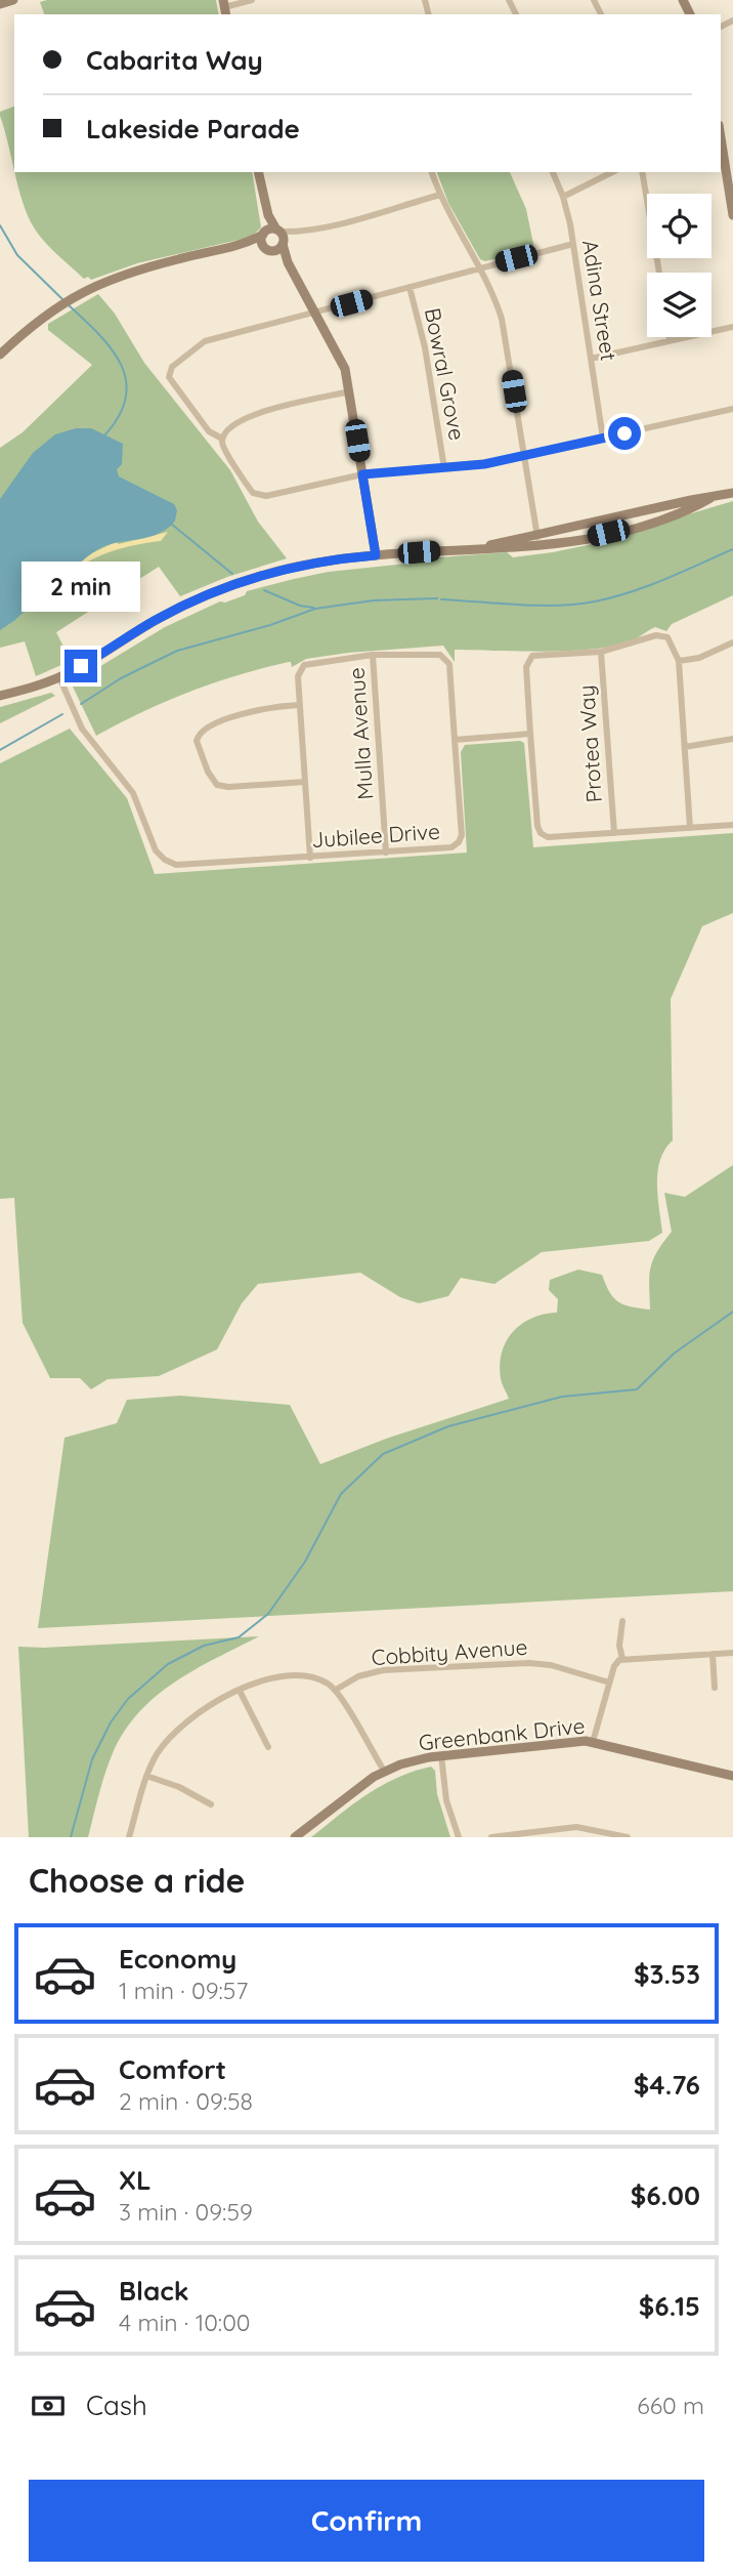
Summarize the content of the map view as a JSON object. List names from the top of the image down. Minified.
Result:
{"streets":{"street":["Adina Street","Bowral Grove","Mulla Avenue","Protea Way","Jubilee Drive","Cobbity Avenue","Greenbank Drive"]},"crossings":[["Mulla Avenue","Jubilee Drive"]],"page":{"banner":["Cabarita Way","Lakeside Parade"],"bubble":"2 min","heading":"Choose a ride","list":[{"name":"Economy","note":"1 min · 09:57","value":"$3.53"},{"name":"Comfort","note":"2 min · 09:58","value":"$4.76"},{"name":"XL","note":"3 min · 09:59","value":"$6.00"},{"name":"Black","note":"4 min · 10:00","value":"$6.15"}],"pay":["Cash","660 m"],"buttons":"Confirm"}}
